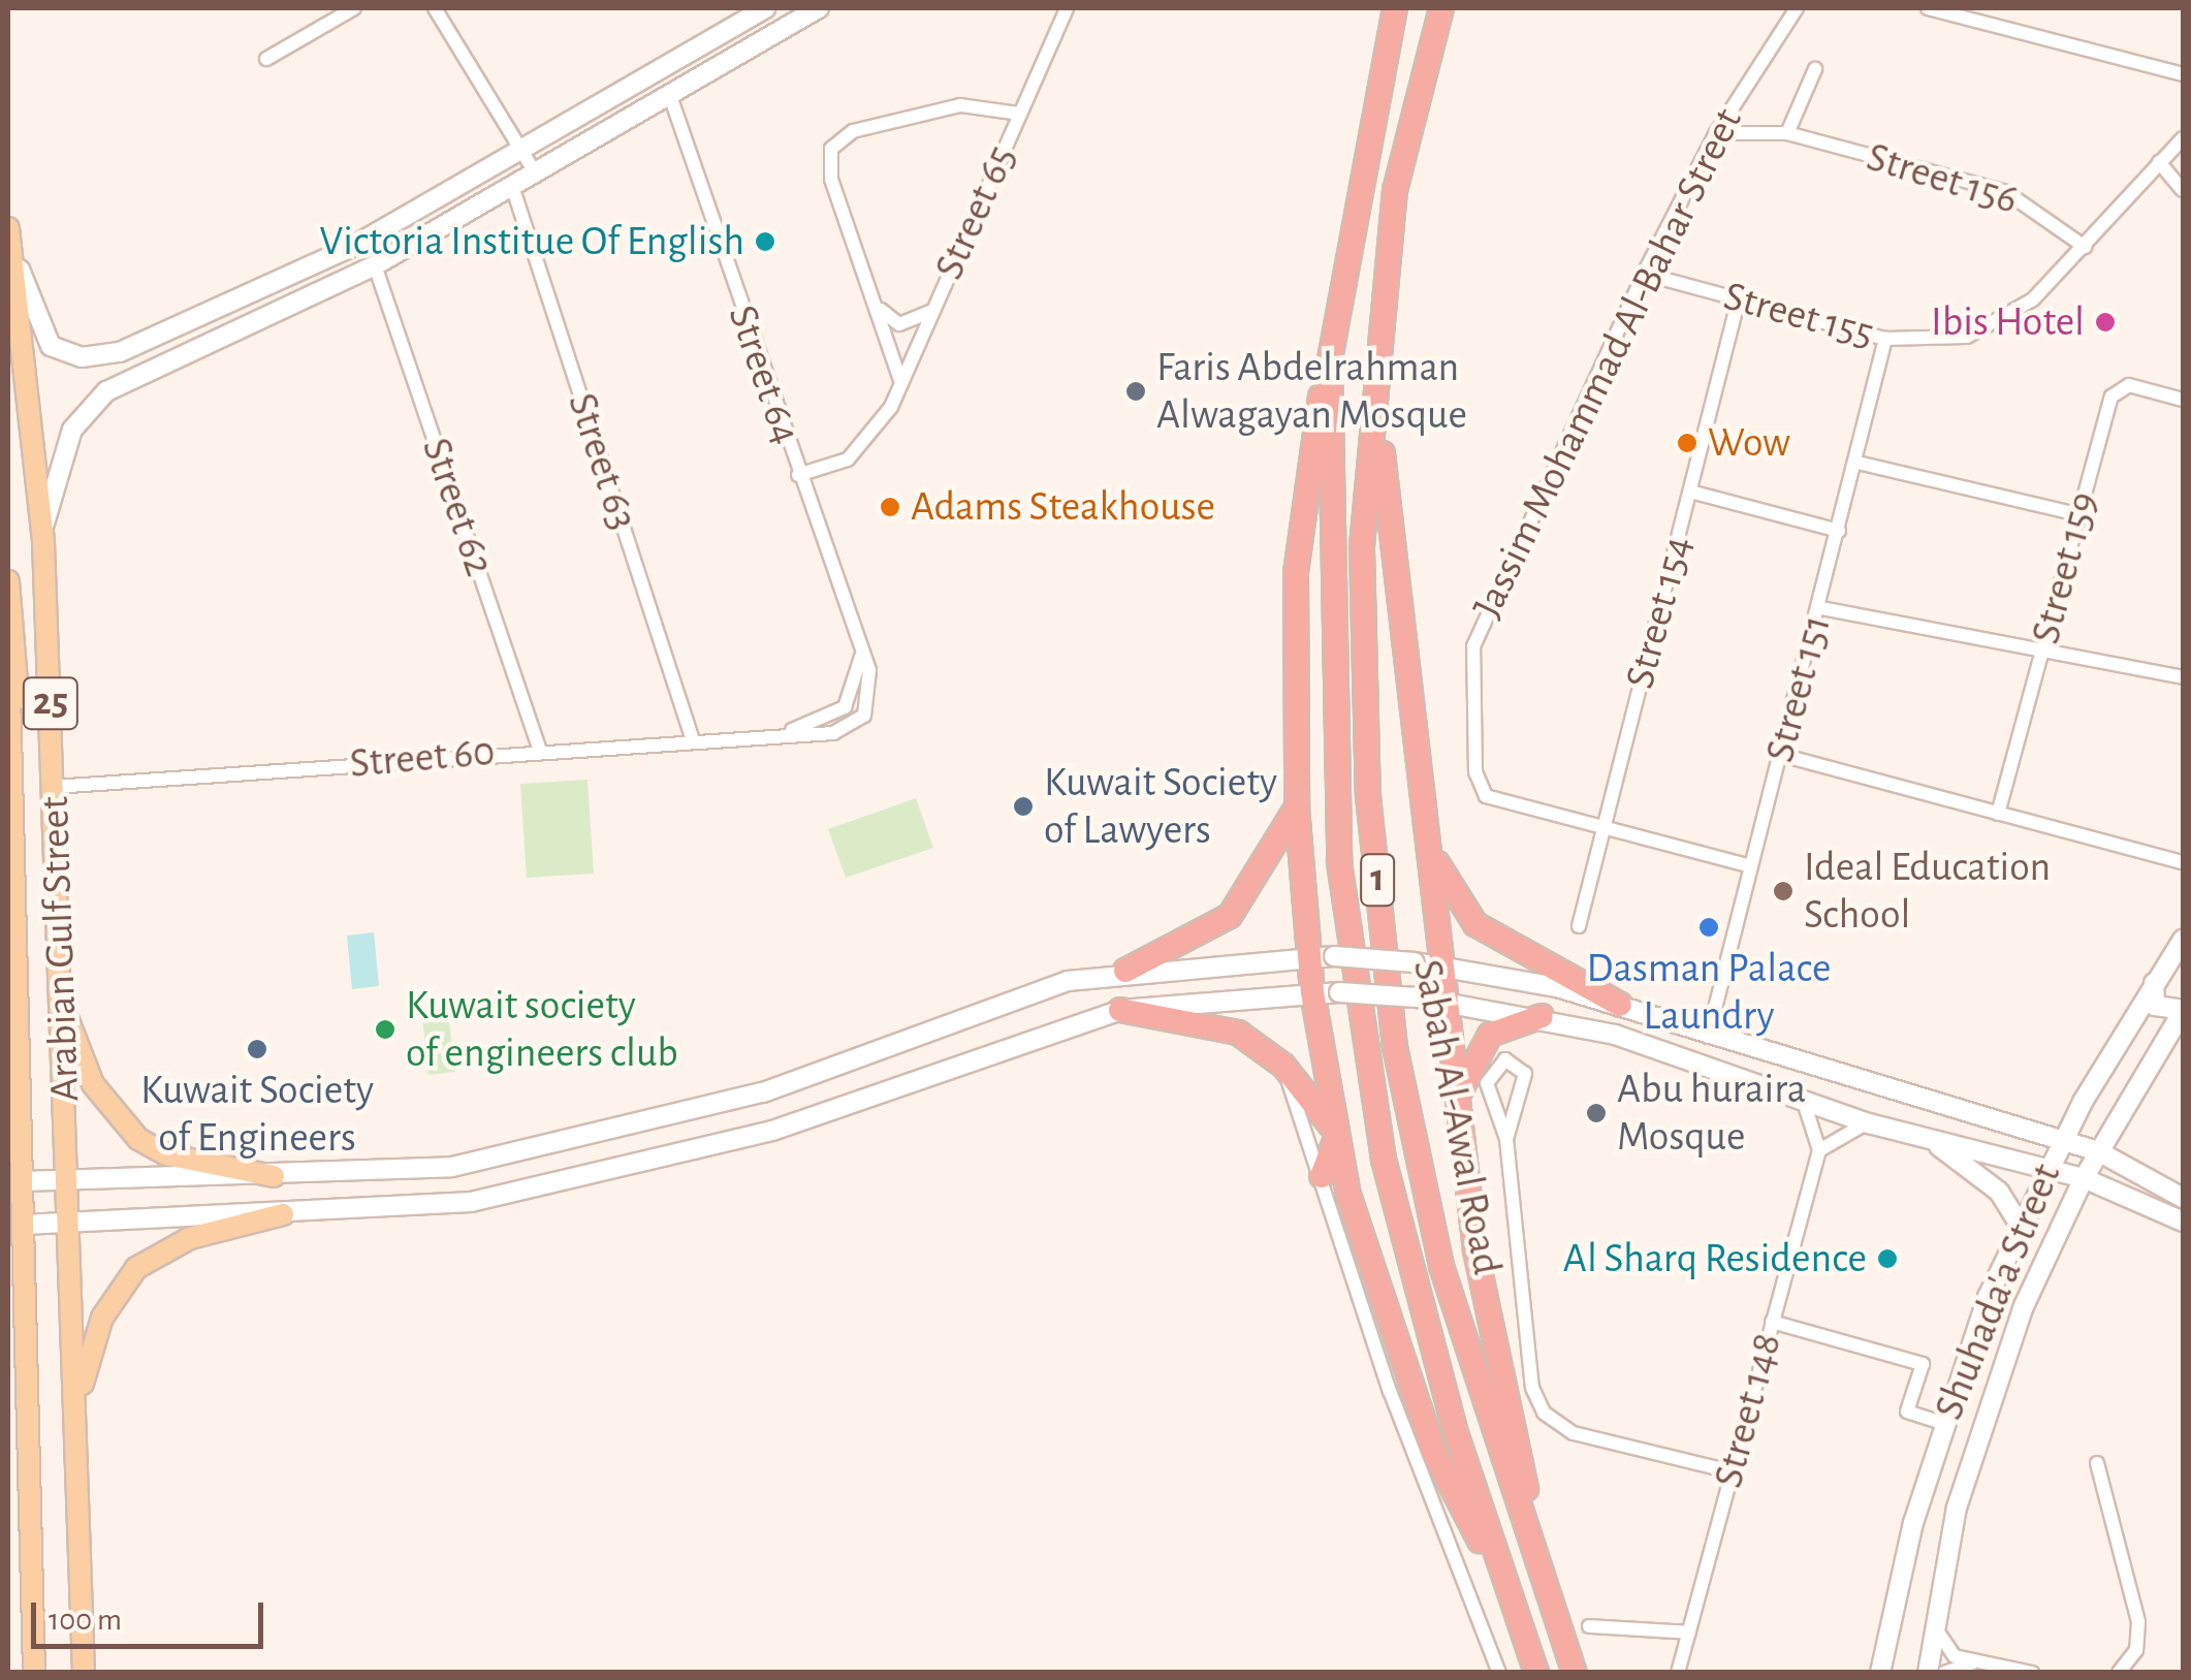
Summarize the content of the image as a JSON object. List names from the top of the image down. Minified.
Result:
{"streets":{"highway":["1","Sabah Al-Awal Road"],"main road":["25","Arabian Gulf Street","Shuhada'a Street"],"street":["Street 156","Street 65","Street 155","Jassim Mohammad Al-Bahar Street","Street 64","Street 63","Street 62","Street 159","Street 154","Street 151","Street 60","Street 148"]},"crossings":[["Street 156","Street 155"],["Street 156","Jassim Mohammad Al-Bahar Street"],["Street 65","Street 64"],["Street 155","Jassim Mohammad Al-Bahar Street"],["Street 155","Street 154"],["Street 155","Street 151"],["Jassim Mohammad Al-Bahar Street","Street 154"],["Street 64","Street 60"],["Street 63","Street 60"],["Street 62","Street 60"],["Street 60","Arabian Gulf Street"]],"places":["Victoria Institue Of English","Ibis Hotel","Faris Abdelrahman Alwagayan Mosque","Wow","Adams Steakhouse","Kuwait Society of Lawyers","Ideal Education School","Dasman Palace Laundry","Kuwait society of engineers club","Kuwait Society of Engineers","Abu huraira Mosque","Al Sharq Residence"],"scale_bar":"100 m"}
